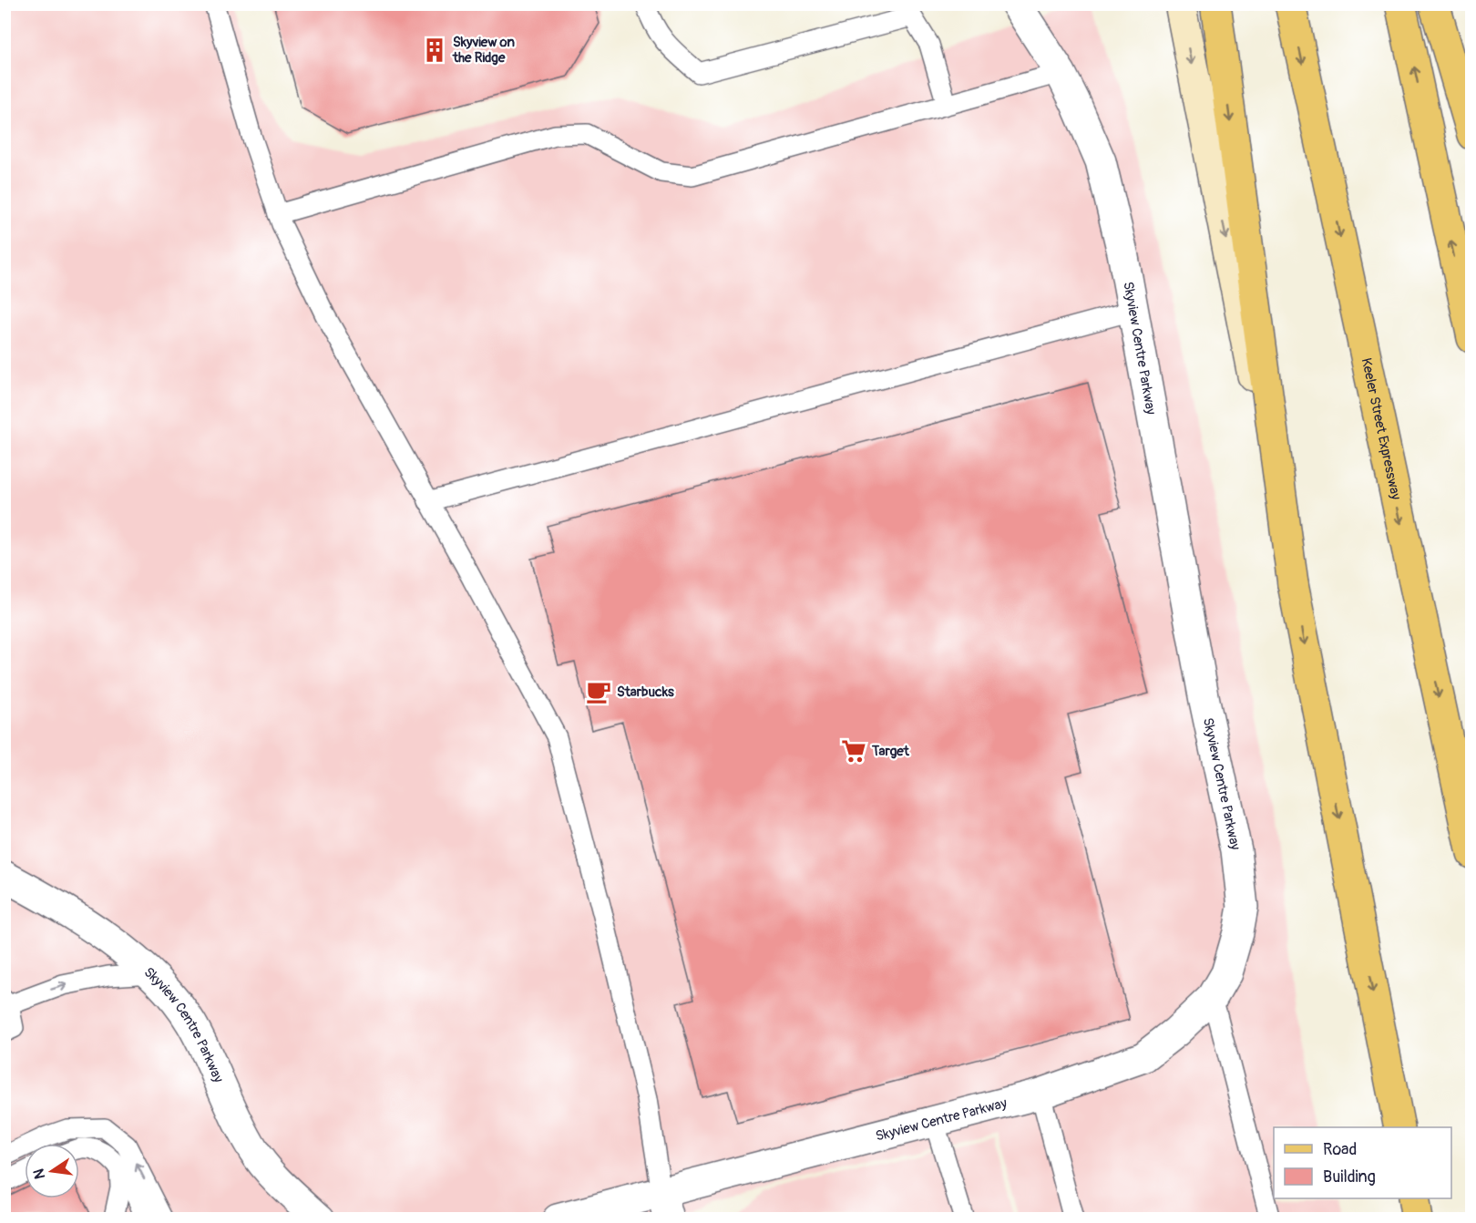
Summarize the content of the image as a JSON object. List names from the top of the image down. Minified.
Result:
{"streets":{"main road":["Keeler Street Expressway"],"street":["Skyview Centre Parkway"]},"places":{"building":["Skyview on the Ridge"],"cafe":["Starbucks"],"supermarket":["Target"]},"legend":["Road","Building"],"north":"left"}
